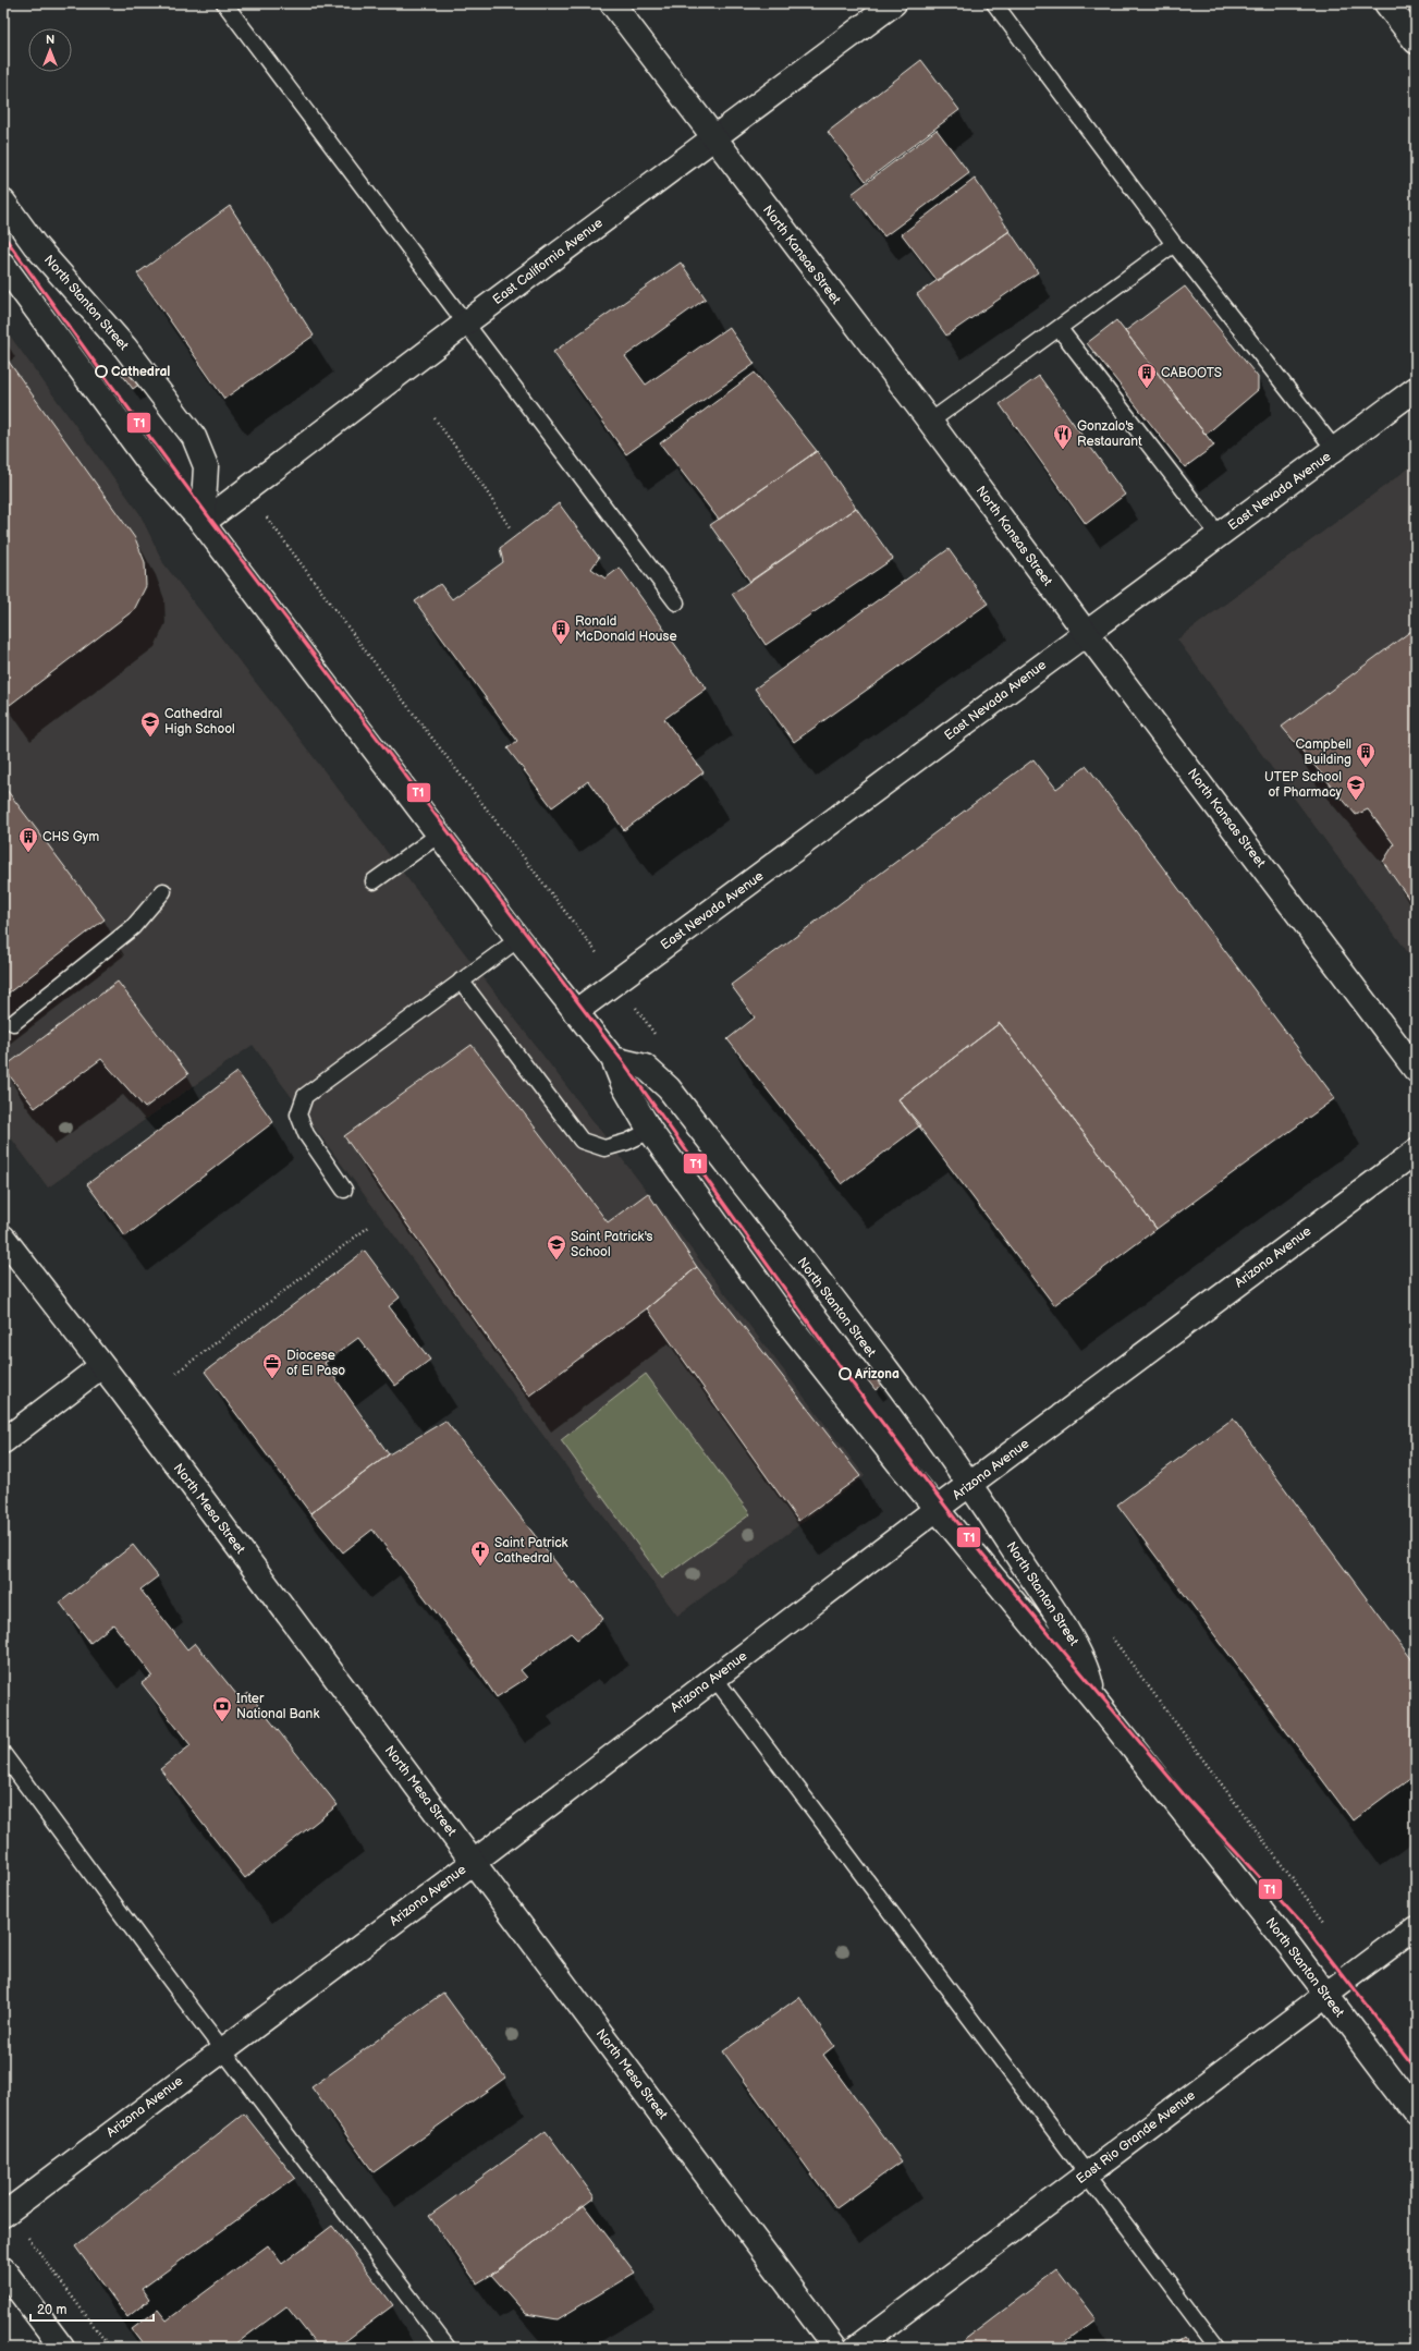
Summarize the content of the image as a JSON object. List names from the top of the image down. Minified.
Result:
{"streets":{"street":["North Kansas Street","East California Avenue","North Stanton Street","East Nevada Avenue","Arizona Avenue","North Mesa Street","East Rio Grande Avenue"]},"crossings":[["North Kansas Street","East California Avenue"],["North Kansas Street","East Nevada Avenue"],["East California Avenue","North Stanton Street"],["North Stanton Street","East Nevada Avenue"],["North Stanton Street","Arizona Avenue"],["North Stanton Street","East Rio Grande Avenue"],["Arizona Avenue","North Mesa Street"]],"places":{"other":["Cathedral","Arizona"],"building":["CABOOTS","Ronald McDonald House","Campbell Building","CHS Gym"],"restaurant":["Gonzalo's Restaurant"],"school or university":["Cathedral High School","UTEP School of Pharmacy","Saint Patrick's School"],"office":["Diocese of El Paso"],"church":["Saint Patrick Cathedral"],"bank":["Inter National Bank"]},"lines":["transit line T1"],"scale_bar":"20 m","north":"top"}
